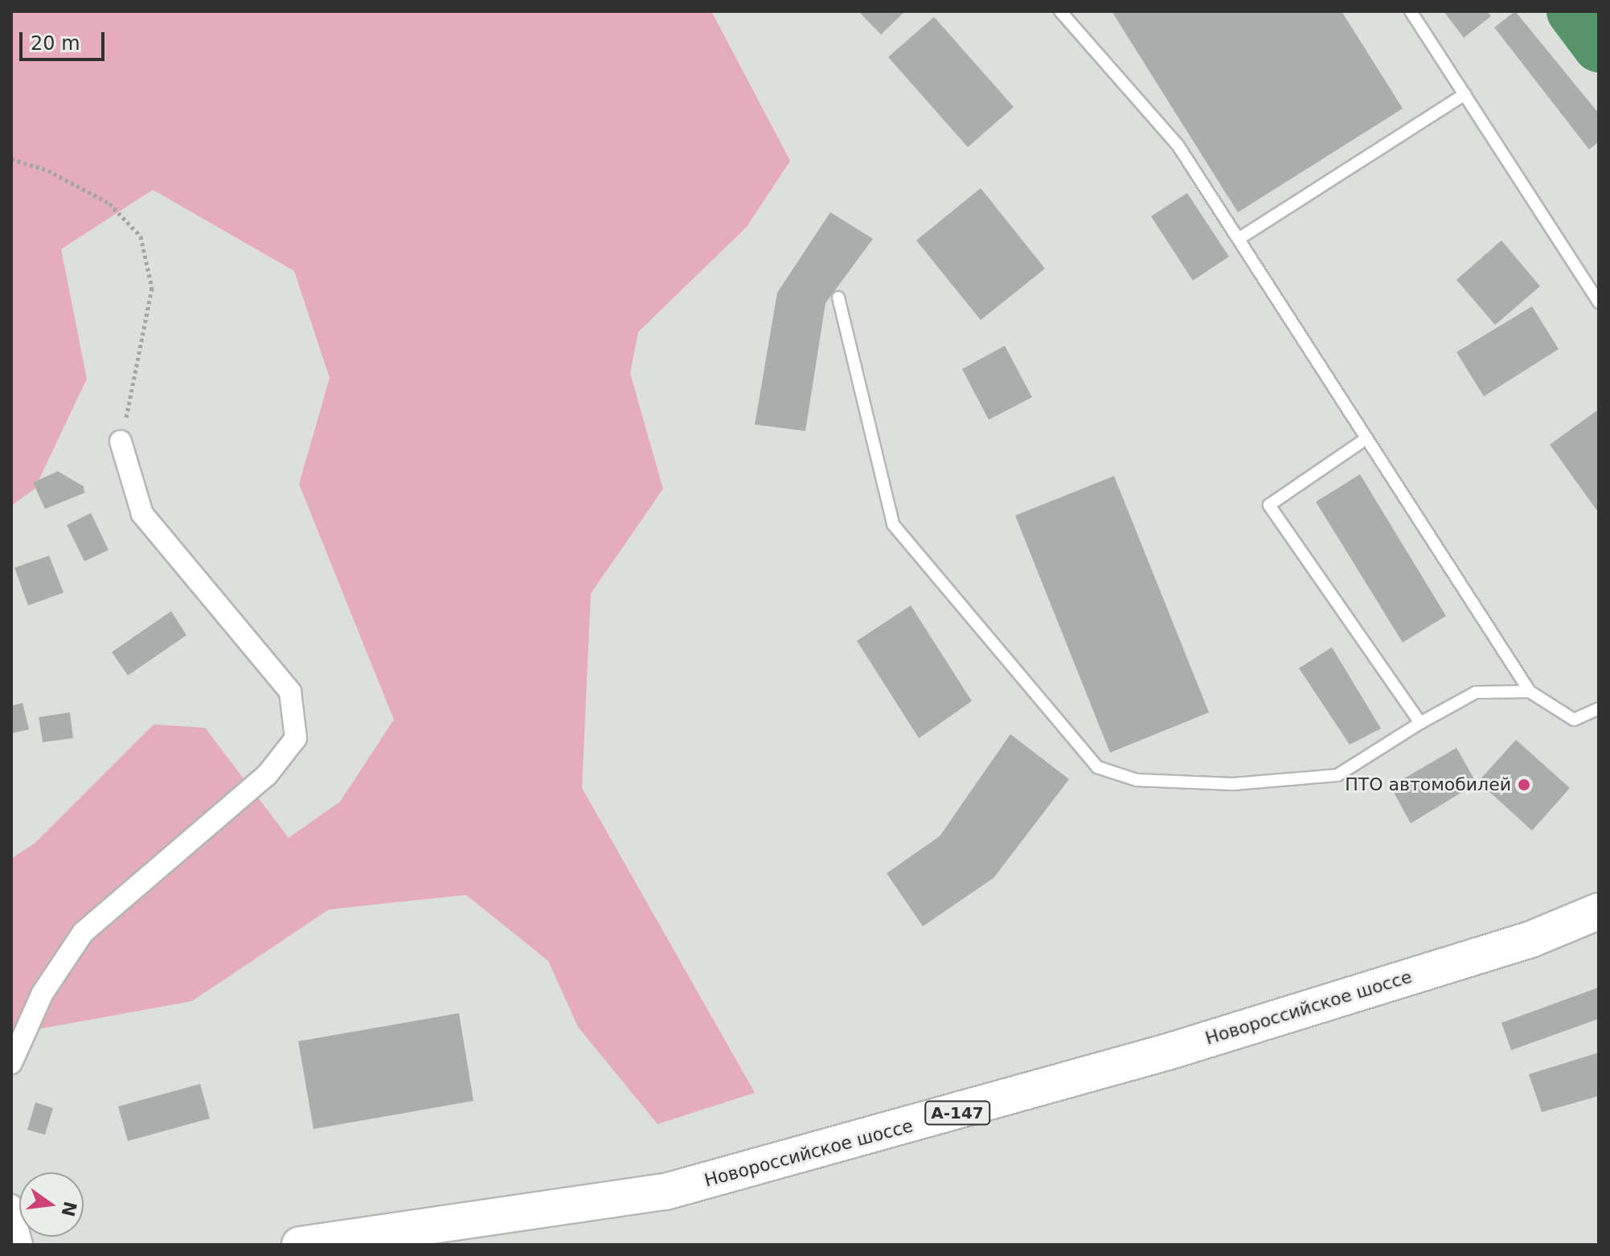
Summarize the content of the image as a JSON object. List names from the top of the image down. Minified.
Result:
{"streets":{"highway":["Новороссийское шоссе","А-147"]},"places":["ПТО автомобилей"],"scale_bar":"20 m","north":"right"}
